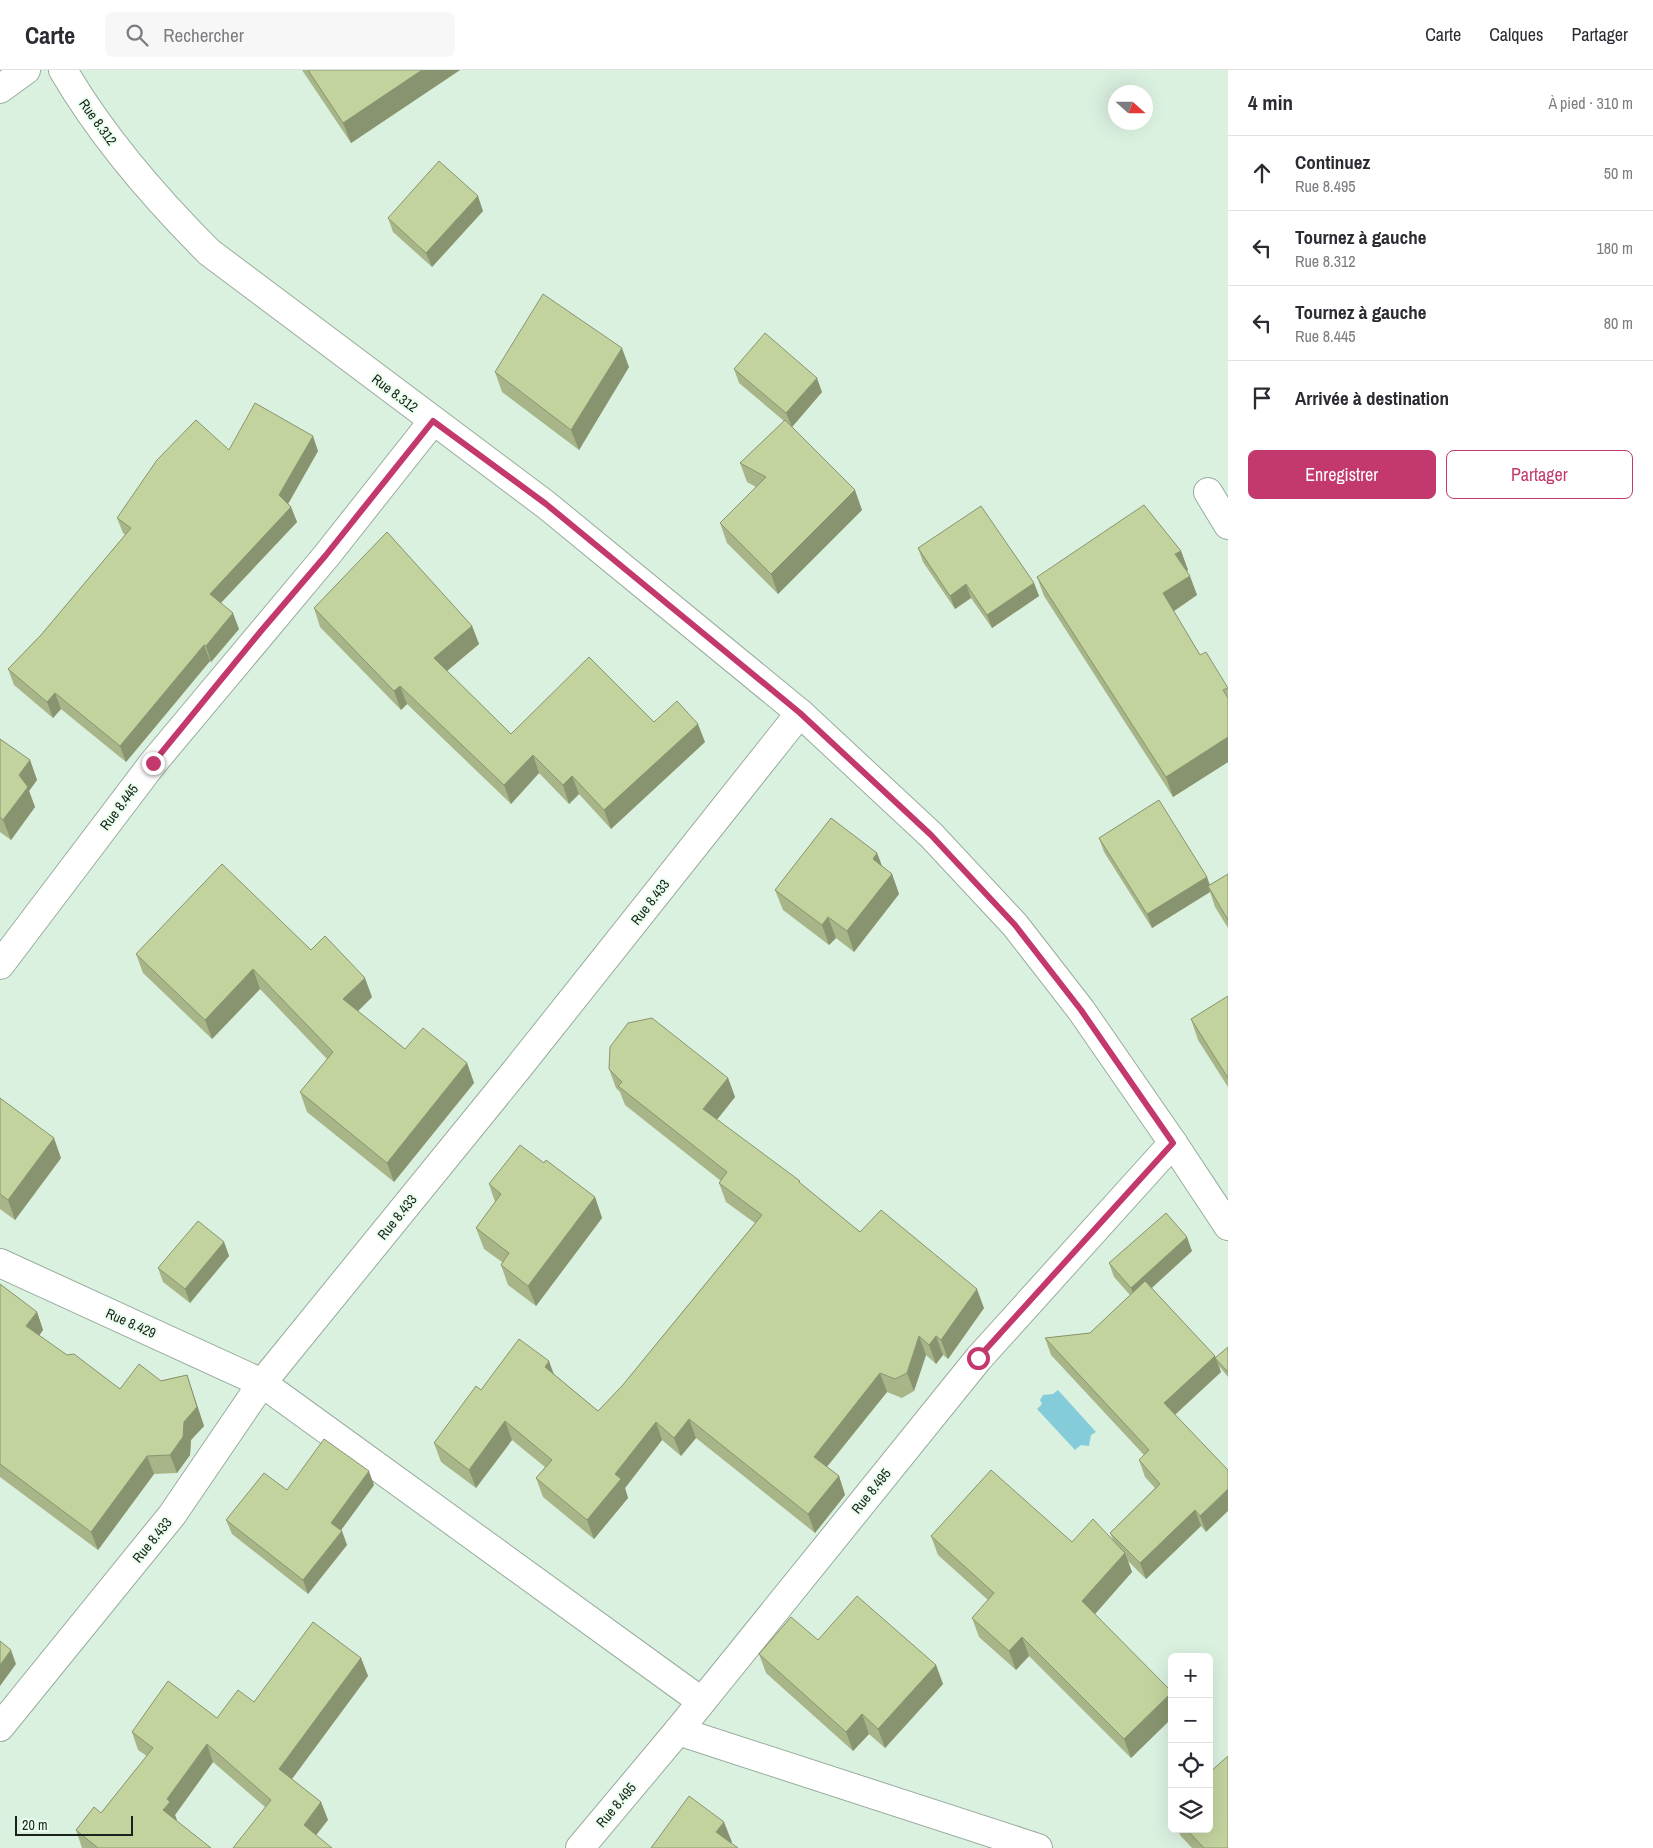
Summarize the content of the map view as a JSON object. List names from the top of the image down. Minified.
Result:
{"streets":{"street":["Rue 8.312","Rue 8.445","Rue 8.433","Rue 8.429","Rue 8.495"]},"crossings":[["Rue 8.312","Rue 8.445"],["Rue 8.312","Rue 8.433"],["Rue 8.312","Rue 8.495"],["Rue 8.433","Rue 8.429"],["Rue 8.429","Rue 8.495"]],"scale_bar":"20 m","north":"right","page":{"header":"Carte","search":"Rechercher","nav":["Carte","Calques","Partager"],"heading":["4 min","À pied · 310 m"],"list":[["Continuez","Rue 8.495","50 m"],["Tournez à gauche","Rue 8.312","180 m"],["Tournez à gauche","Rue 8.445","80 m"],"Arrivée à destination"],"buttons":["Enregistrer","Partager"],"map_buttons":["+","−"],"scale":"20 m"}}
